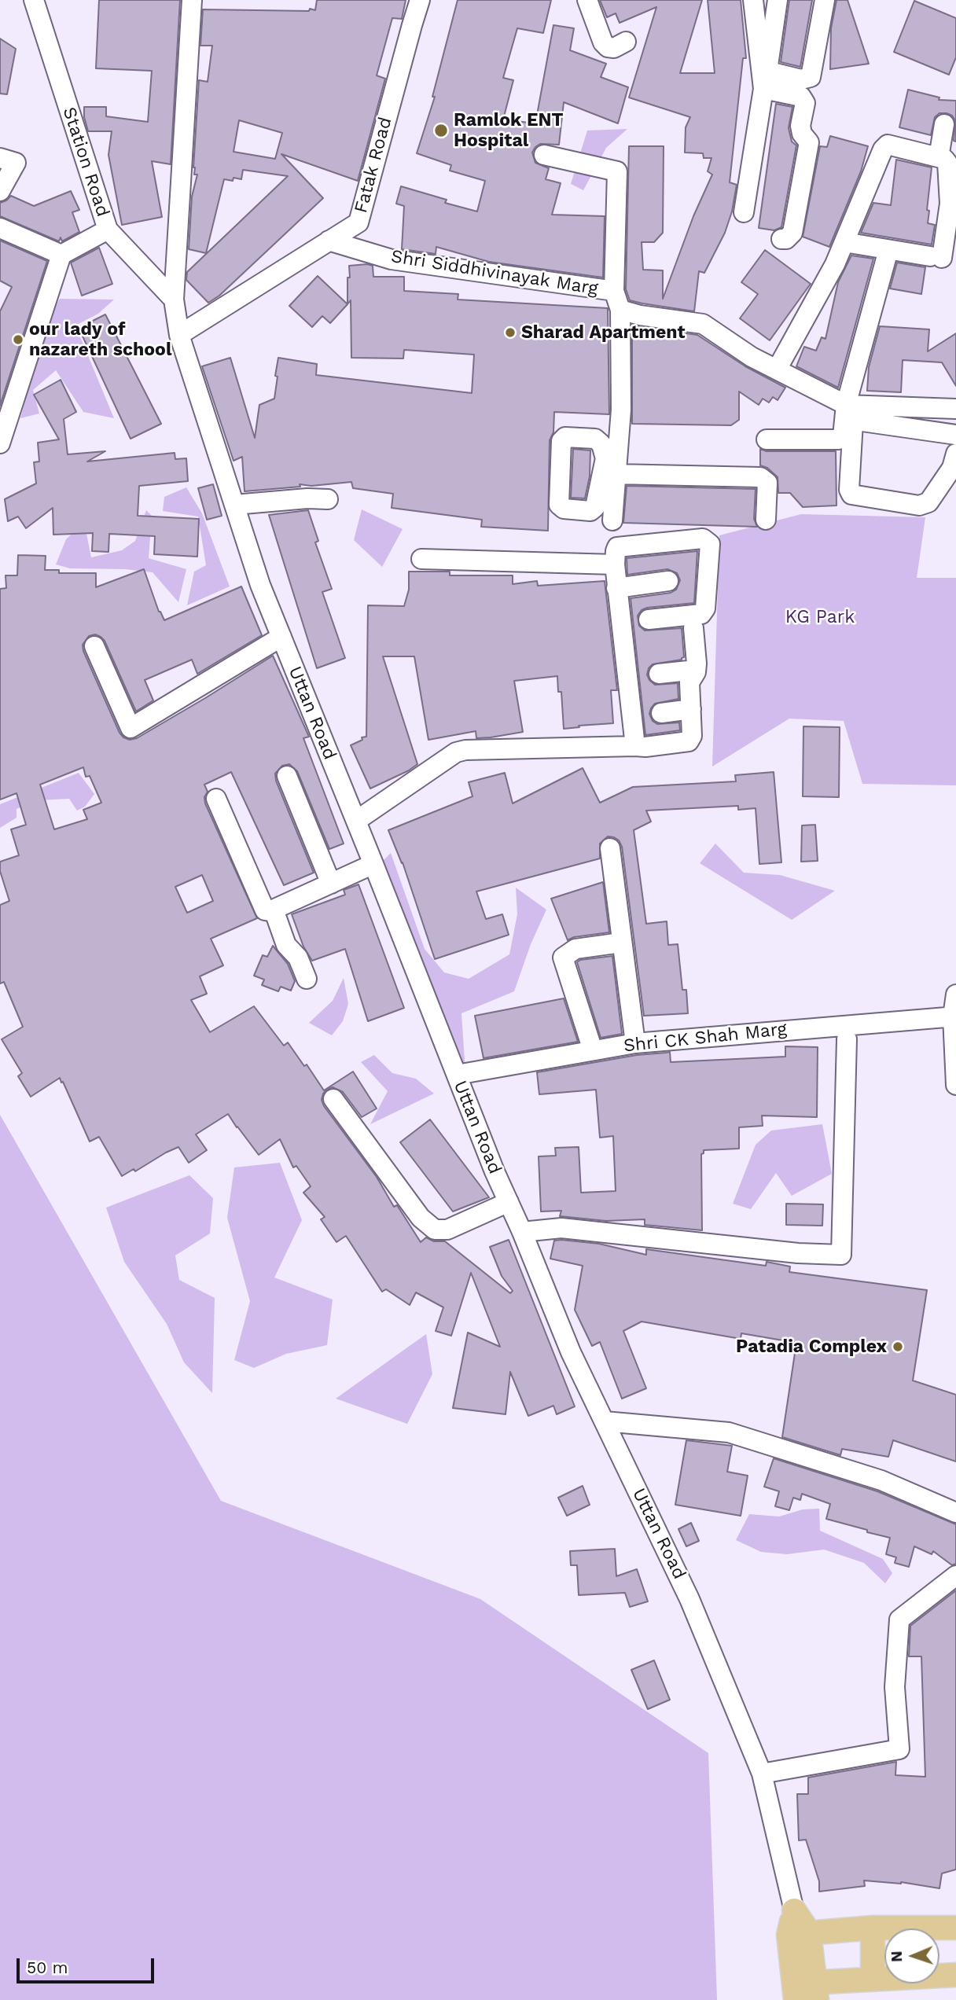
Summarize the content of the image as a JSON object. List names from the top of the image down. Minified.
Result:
{"streets":{"main road":["Uttan Road"],"street":["Station Road","Fatak Road","Shri Siddhivinayak Marg","Shri CK Shah Marg"]},"crossings":[["Fatak Road","Shri Siddhivinayak Marg"],["Fatak Road","Uttan Road"],["Uttan Road","Shri CK Shah Marg"]],"parks":["KG Park"],"places":["Ramlok ENT Hospital","Sharad Apartment","our lady of nazareth school","Patadia Complex"],"scale_bar":"50 m","north":"left"}
